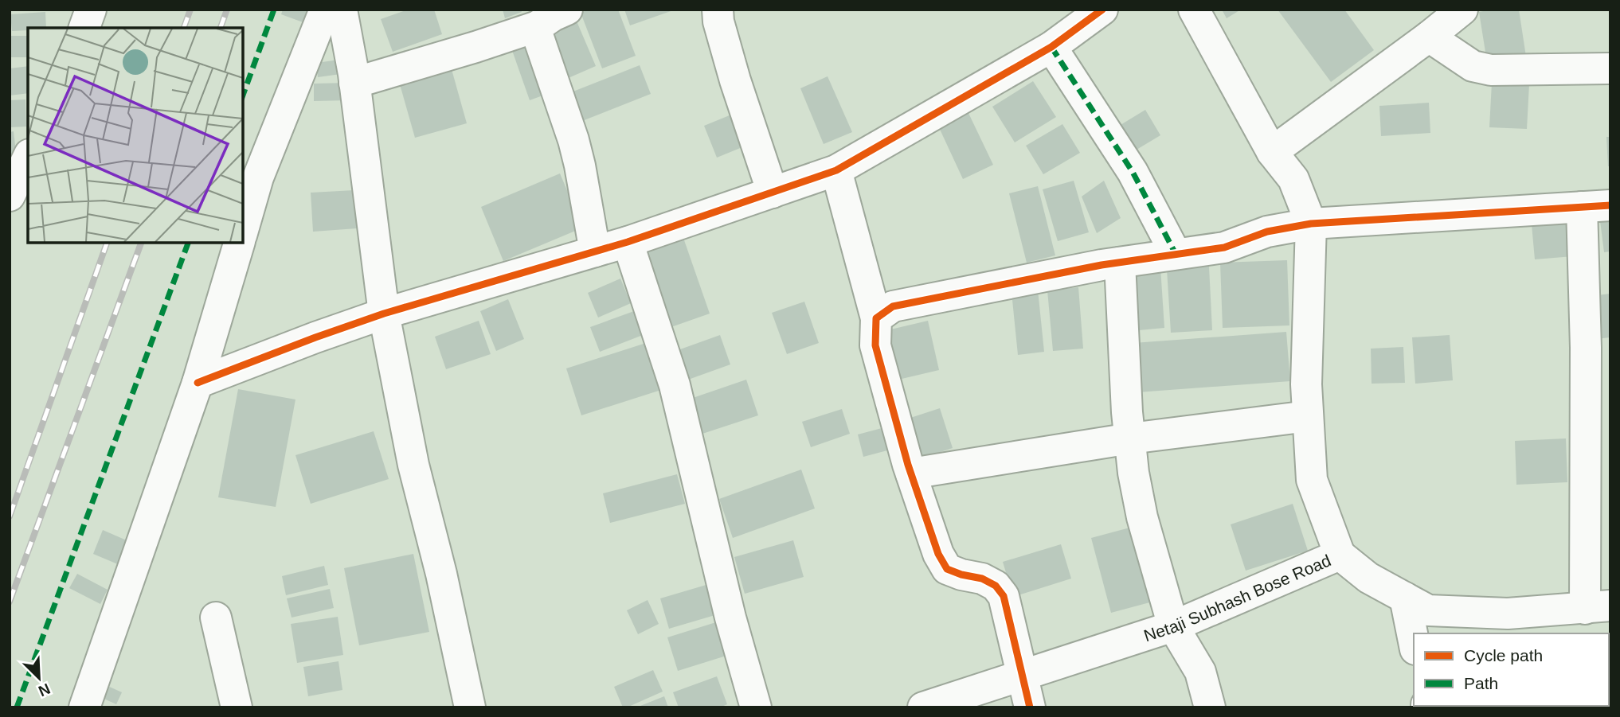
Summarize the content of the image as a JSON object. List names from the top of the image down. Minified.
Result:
{"streets":{"street":["Netaji Subhash Bose Road"]},"legend":["Cycle path","Path"],"north":"bottom right"}
